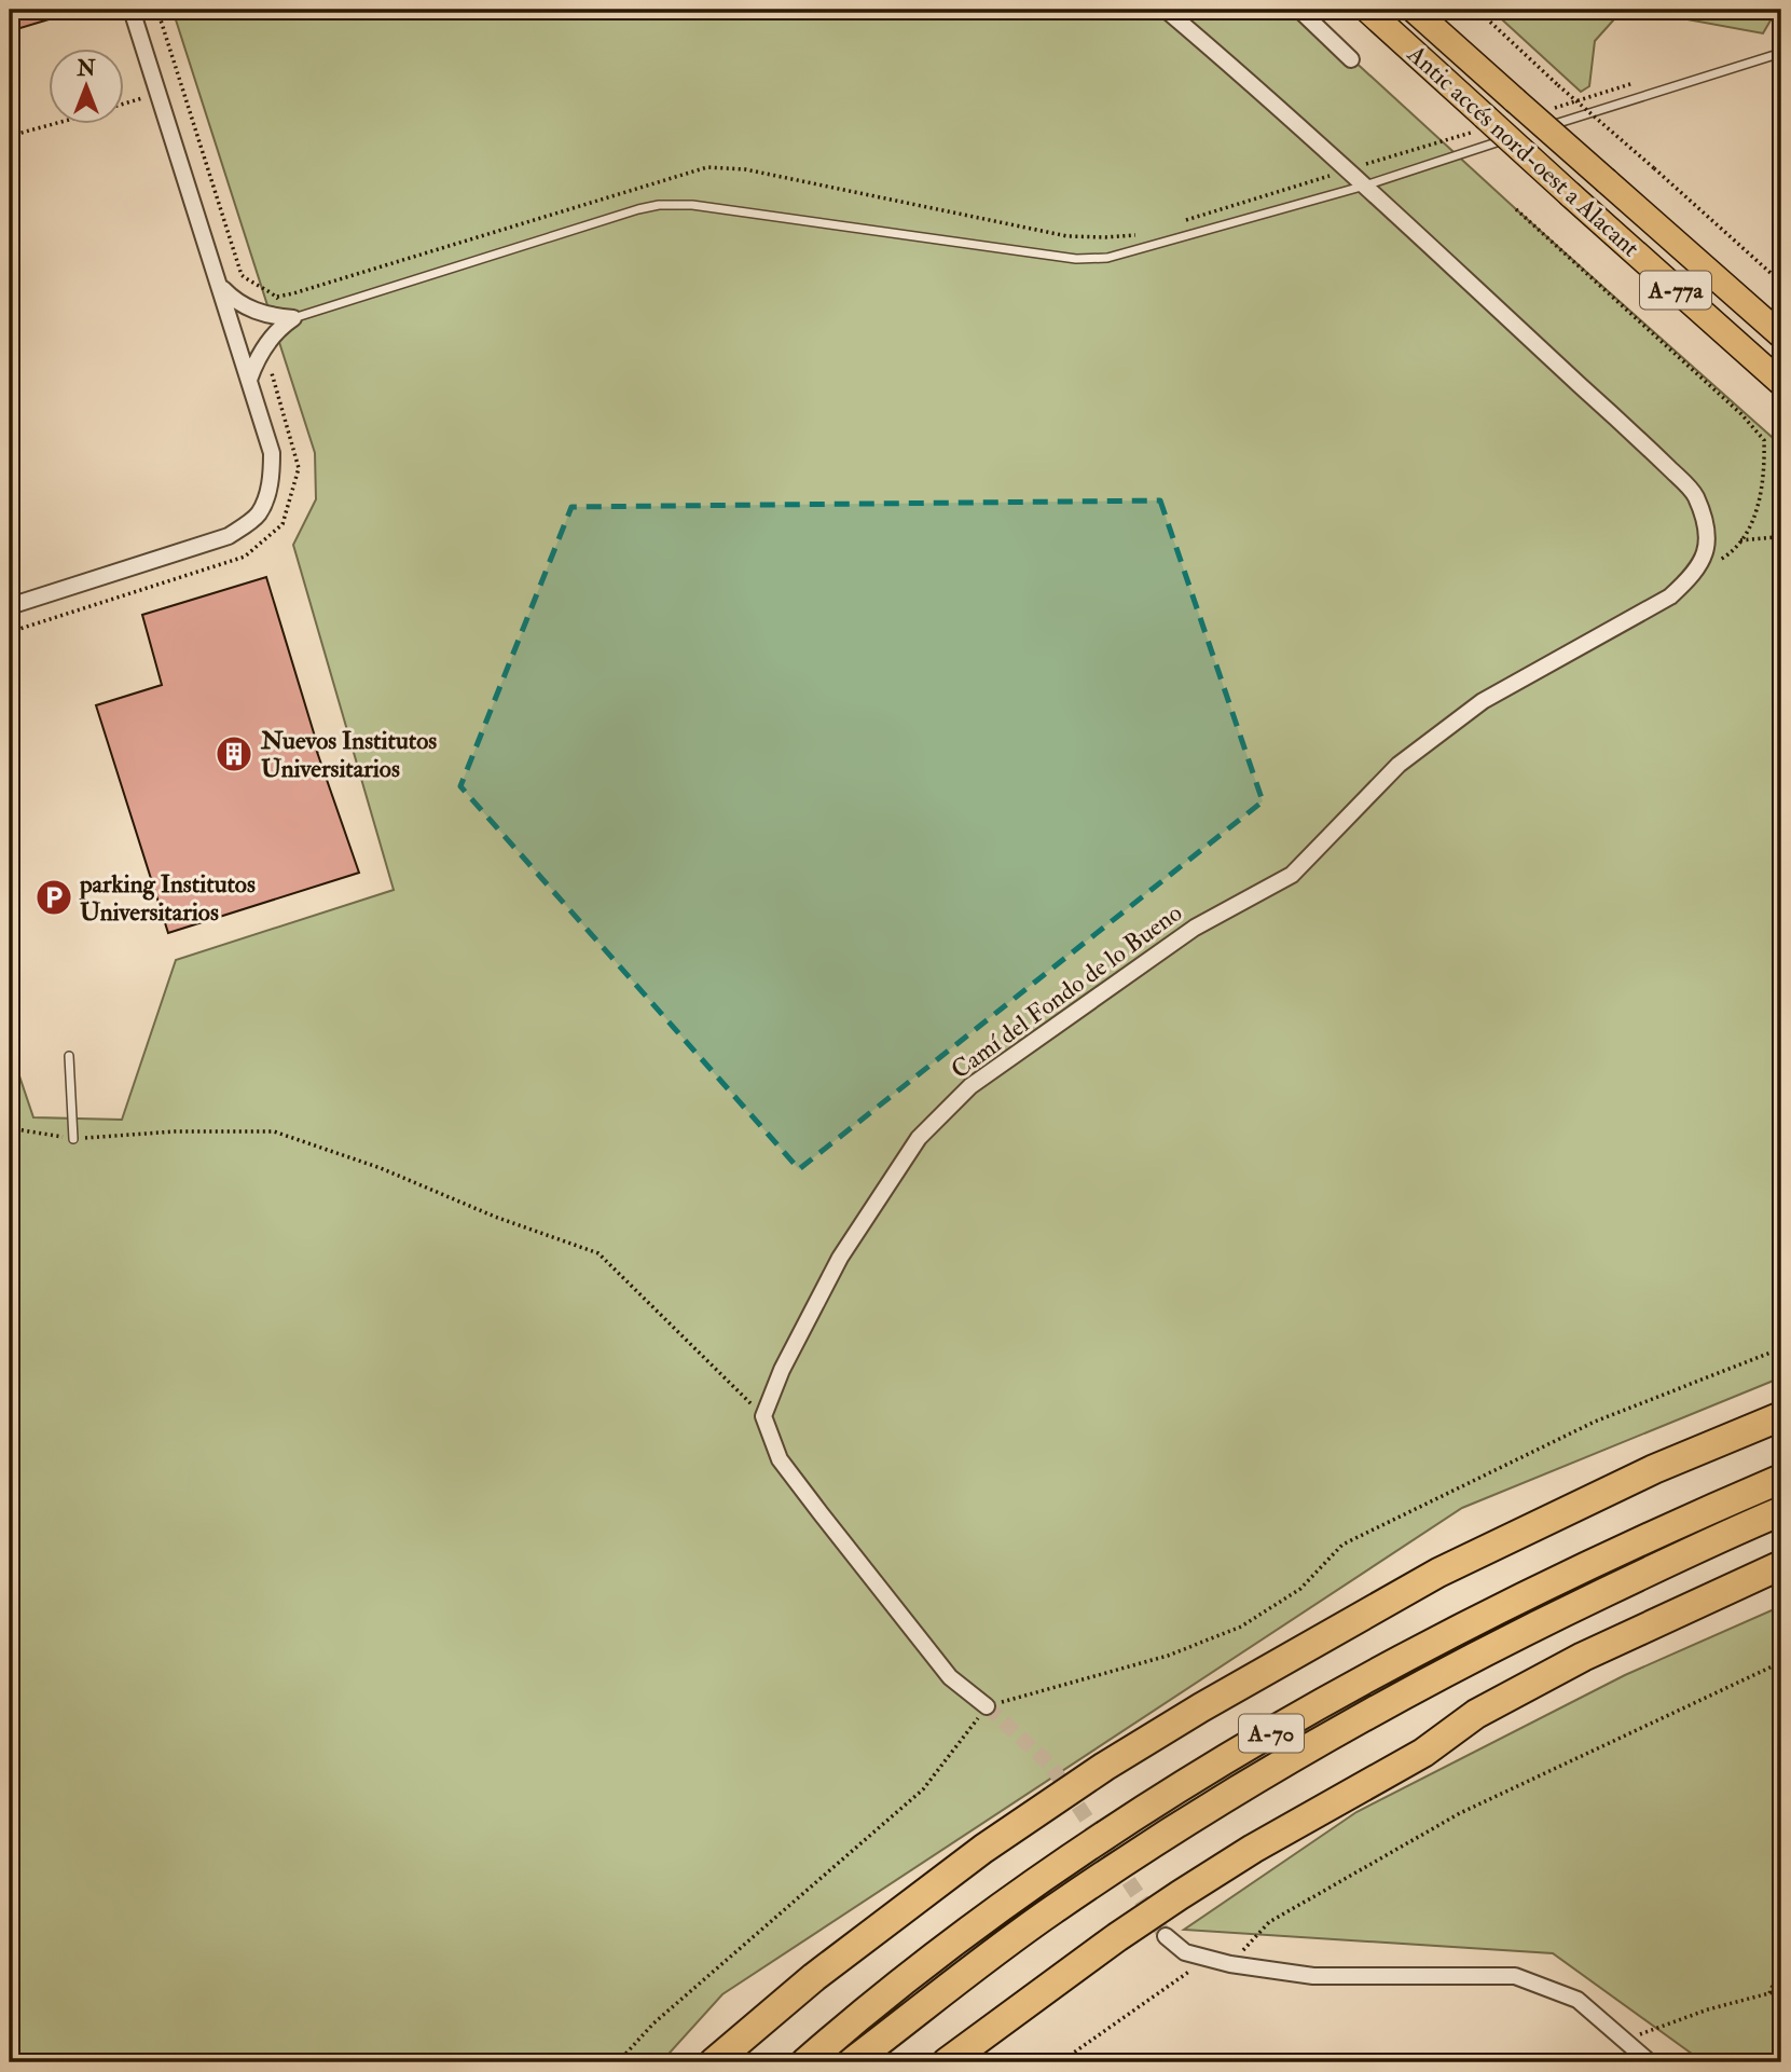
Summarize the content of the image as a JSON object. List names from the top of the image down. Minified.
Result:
{"streets":{"highway":["A-70"],"main road":["Antic accés nord-oest a Alacant","A-77a"],"street":["Camí del Fondo de lo Bueno"]},"places":{"building":["Nuevos Institutos Universitarios"],"parking":["parking Institutos Universitarios"]},"north":"top"}
